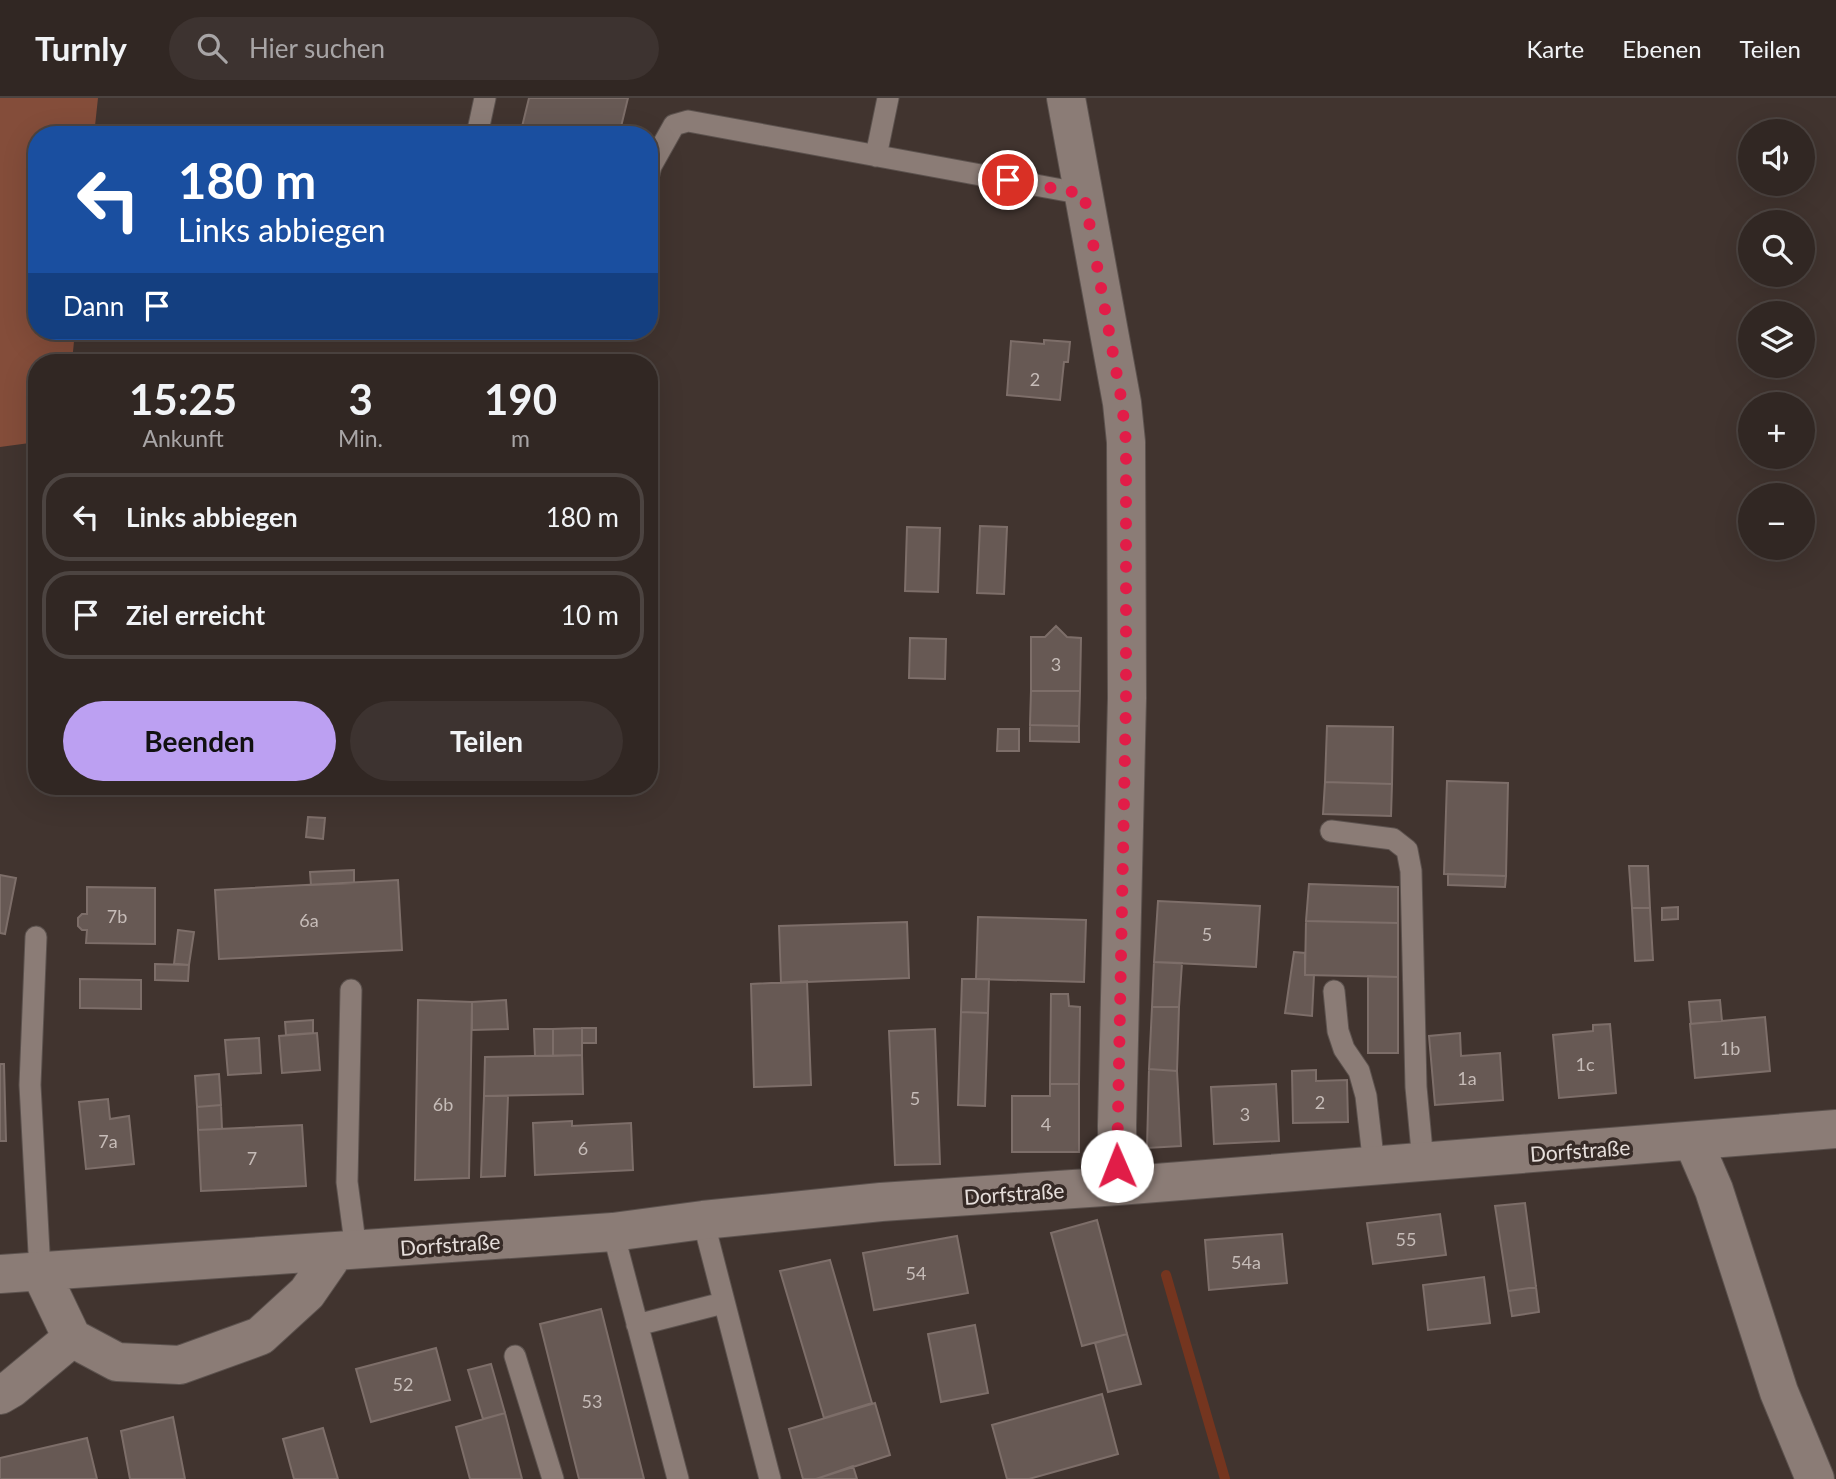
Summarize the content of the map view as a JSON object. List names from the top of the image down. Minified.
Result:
{"streets":{"street":["Dorfstraße"]},"house_numbers":["2","3","7b","6a","5","1b","1c","1a","5","2","6b","3","4","7a","6","7","55","54a","54","52","53"],"page":{"header":"Turnly","search":"Hier suchen","nav":["Karte","Ebenen","Teilen"],"map_buttons":["+","−"],"turn":["180 m","Links abbiegen"],"then":"Dann","eta":["15:25","Ankunft","3","Min.","190","m"],"list":[{"name":"Links abbiegen","value":"180 m"},{"name":"Ziel erreicht","value":"10 m"}],"buttons":["Beenden","Teilen"]}}
